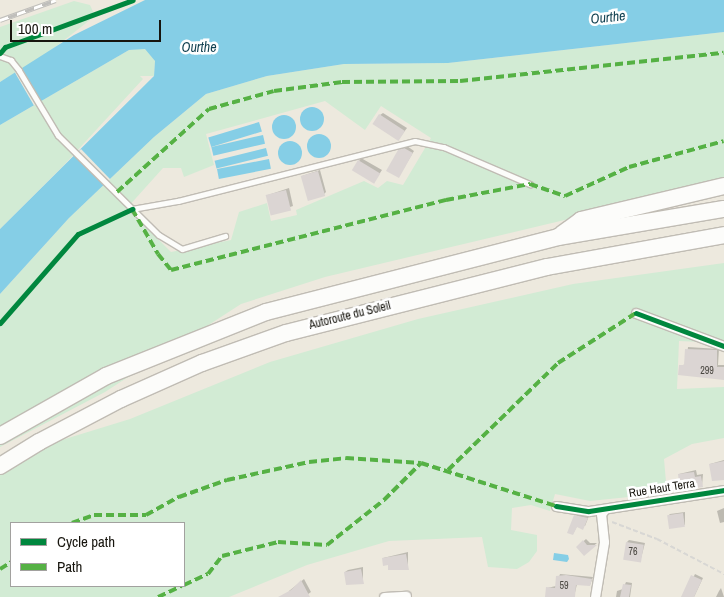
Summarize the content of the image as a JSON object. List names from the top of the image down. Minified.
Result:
{"streets":{"highway":["Autoroute du Soleil"],"street":["Rue Haut Terra"]},"water":["Ourthe"],"house_numbers":["299","76","59"],"legend":["Cycle path","Path"],"scale_bar":"100 m"}
